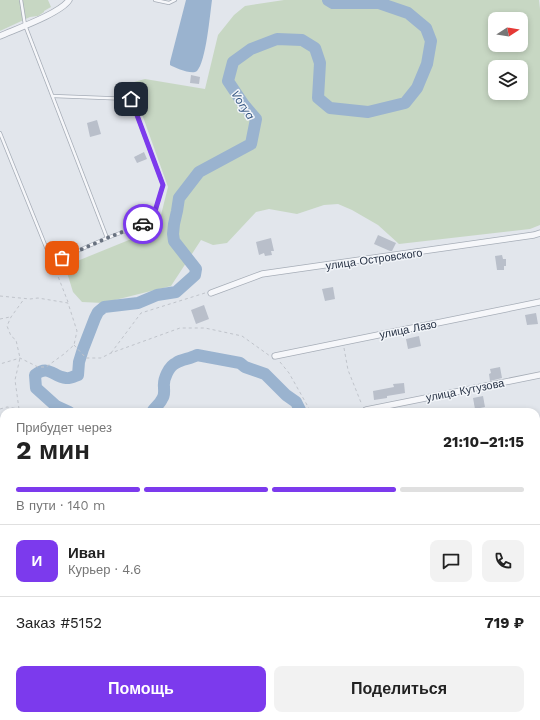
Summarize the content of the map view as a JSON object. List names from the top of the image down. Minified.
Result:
{"streets":{"street":["улица Островского","улица Лазо","улица Кутузова"]},"water":["Vorya"],"north":"right","page":{"heading":["2 мин","Прибудет через","21:10–21:15"],"panel":["Иван","Курьер · 4.6","Заказ #5152","719 ₽"],"bar":"В пути · 140 m","round":"И","buttons":["Помощь","Поделиться"]}}
